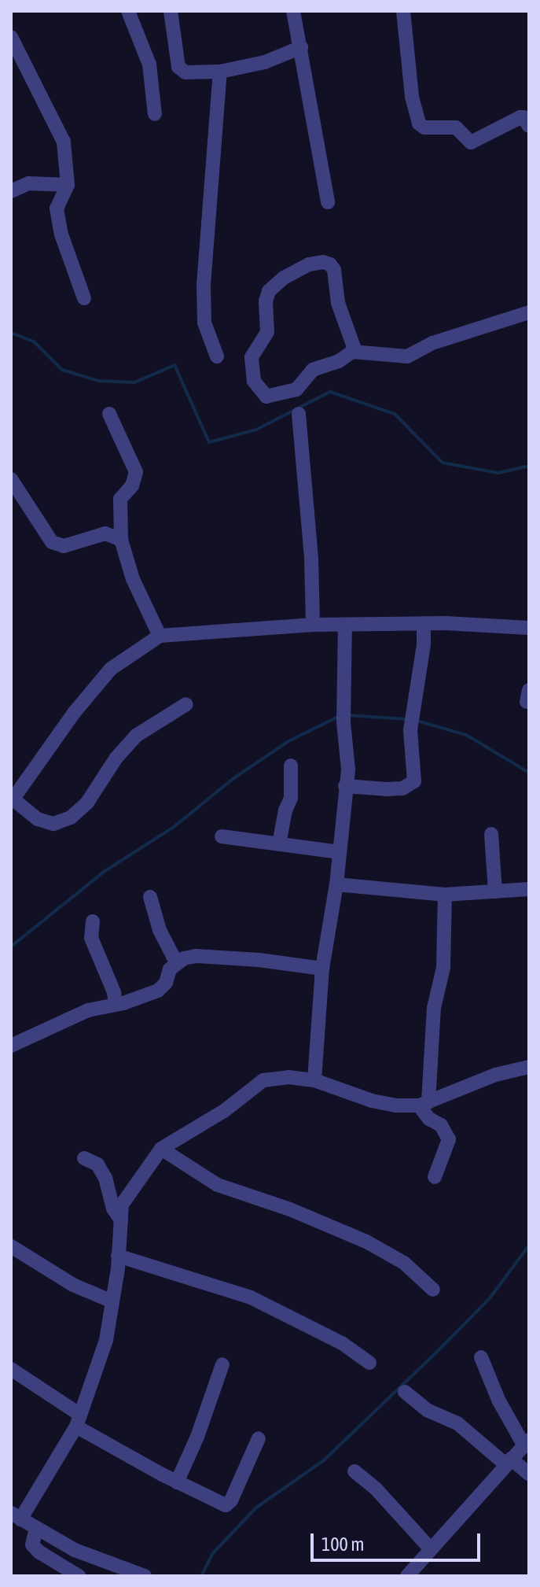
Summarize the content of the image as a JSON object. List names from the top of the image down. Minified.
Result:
{"scale_bar":"100 m"}
